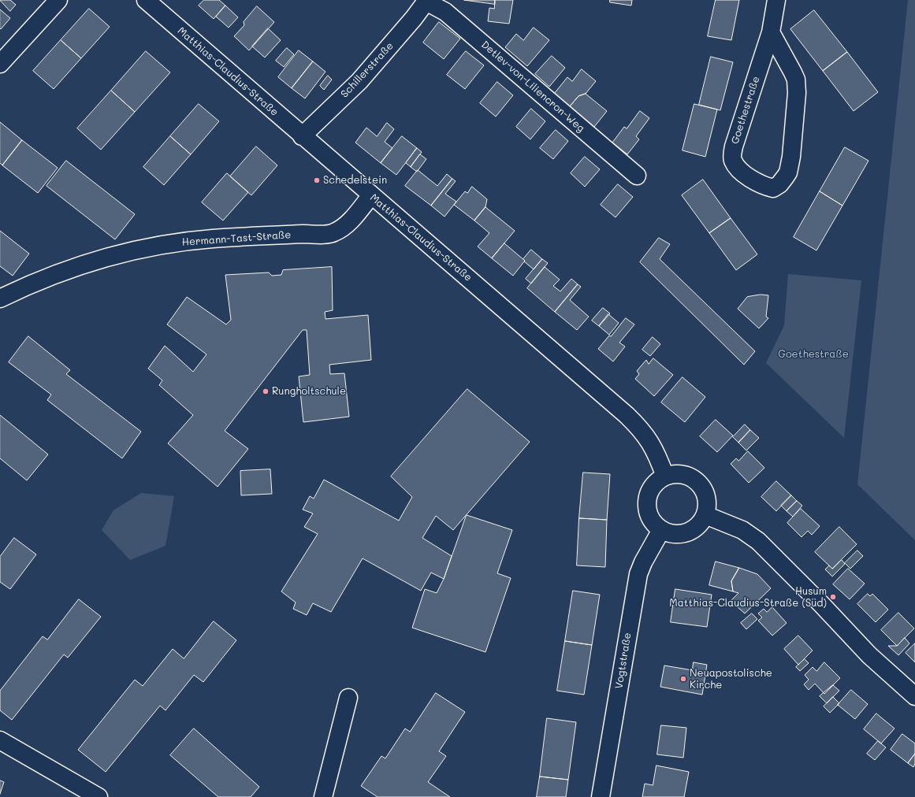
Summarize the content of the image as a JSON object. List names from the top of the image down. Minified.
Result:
{"streets":{"street":["Schillerstraße","Matthias-Claudius-Straße","Detlev-von-Liliencron-Weg","Goethestraße","Hermann-Tast-Straße","Vogtstraße"]},"crossings":[["Schillerstraße","Matthias-Claudius-Straße"],["Schillerstraße","Detlev-von-Liliencron-Weg"],["Matthias-Claudius-Straße","Hermann-Tast-Straße"],["Matthias-Claudius-Straße","Vogtstraße"]],"parks":["Goethestraße"],"places":["Schedelstein","Rungholtschule","Husum Matthias-Claudius-Straße (Süd)","Neuapostolische Kirche"]}
